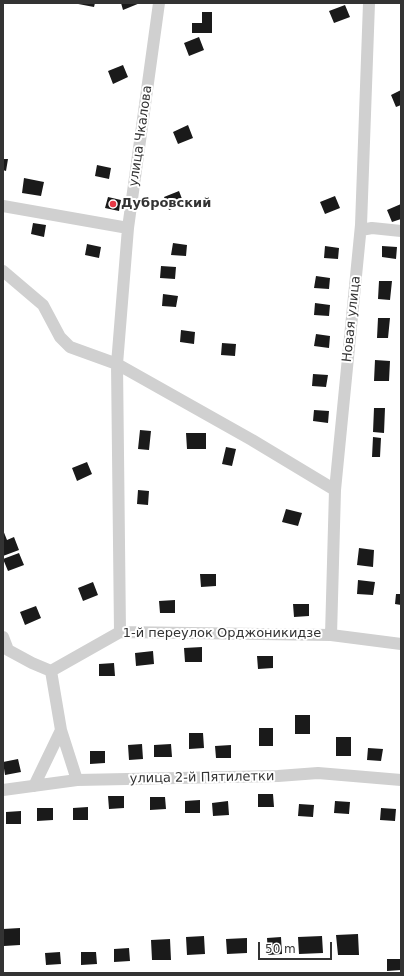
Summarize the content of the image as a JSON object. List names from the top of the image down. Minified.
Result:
{"streets":{"street":["улица Чкалова","Новая улица","1-й переулок Орджоникидзе","улица 2-й Пятилетки"]},"crossings":[["улица Чкалова","1-й переулок Орджоникидзе"],["Новая улица","1-й переулок Орджоникидзе"]],"places":["Дубровский"],"scale_bar":"50 m"}
